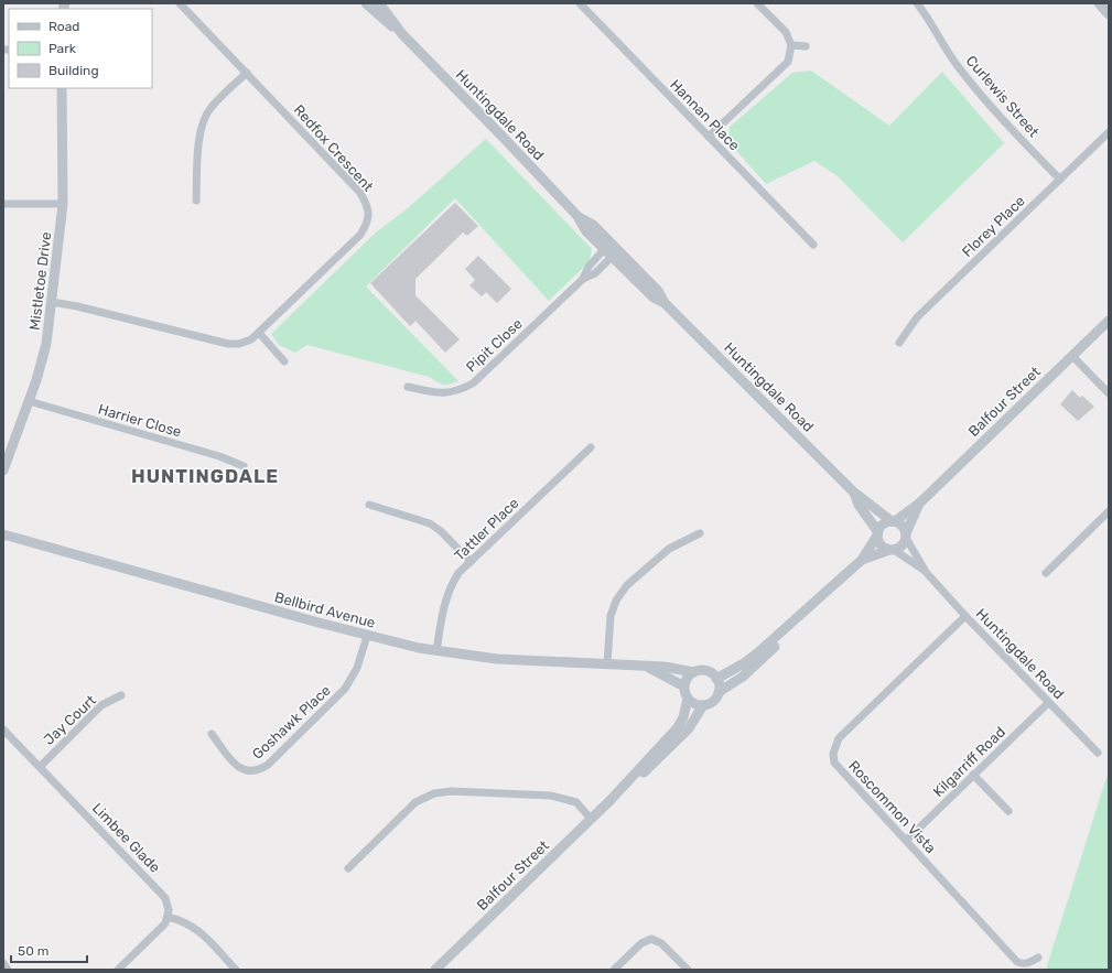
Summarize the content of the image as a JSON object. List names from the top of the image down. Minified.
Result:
{"streets":{"street":["Curlewis Street","Huntingdale Road","Hannan Place","Redfox Crescent","Florey Place","Mistletoe Drive","Pipit Close","Balfour Street","Harrier Close","Tattler Place","Bellbird Avenue","Jay Court","Goshawk Place","Kilgarriff Road","Roscommon Vista","Limbee Glade"]},"crossings":[["Curlewis Street","Florey Place"],["Huntingdale Road","Pipit Close"],["Huntingdale Road","Balfour Street"],["Huntingdale Road","Kilgarriff Road"],["Huntingdale Road","Roscommon Vista"],["Redfox Crescent","Mistletoe Drive"],["Mistletoe Drive","Harrier Close"],["Balfour Street","Bellbird Avenue"],["Tattler Place","Bellbird Avenue"],["Bellbird Avenue","Goshawk Place"],["Jay Court","Limbee Glade"],["Kilgarriff Road","Roscommon Vista"]],"districts":["HUNTINGDALE"],"legend":["Road","Park","Building"],"scale_bar":"50 m"}
